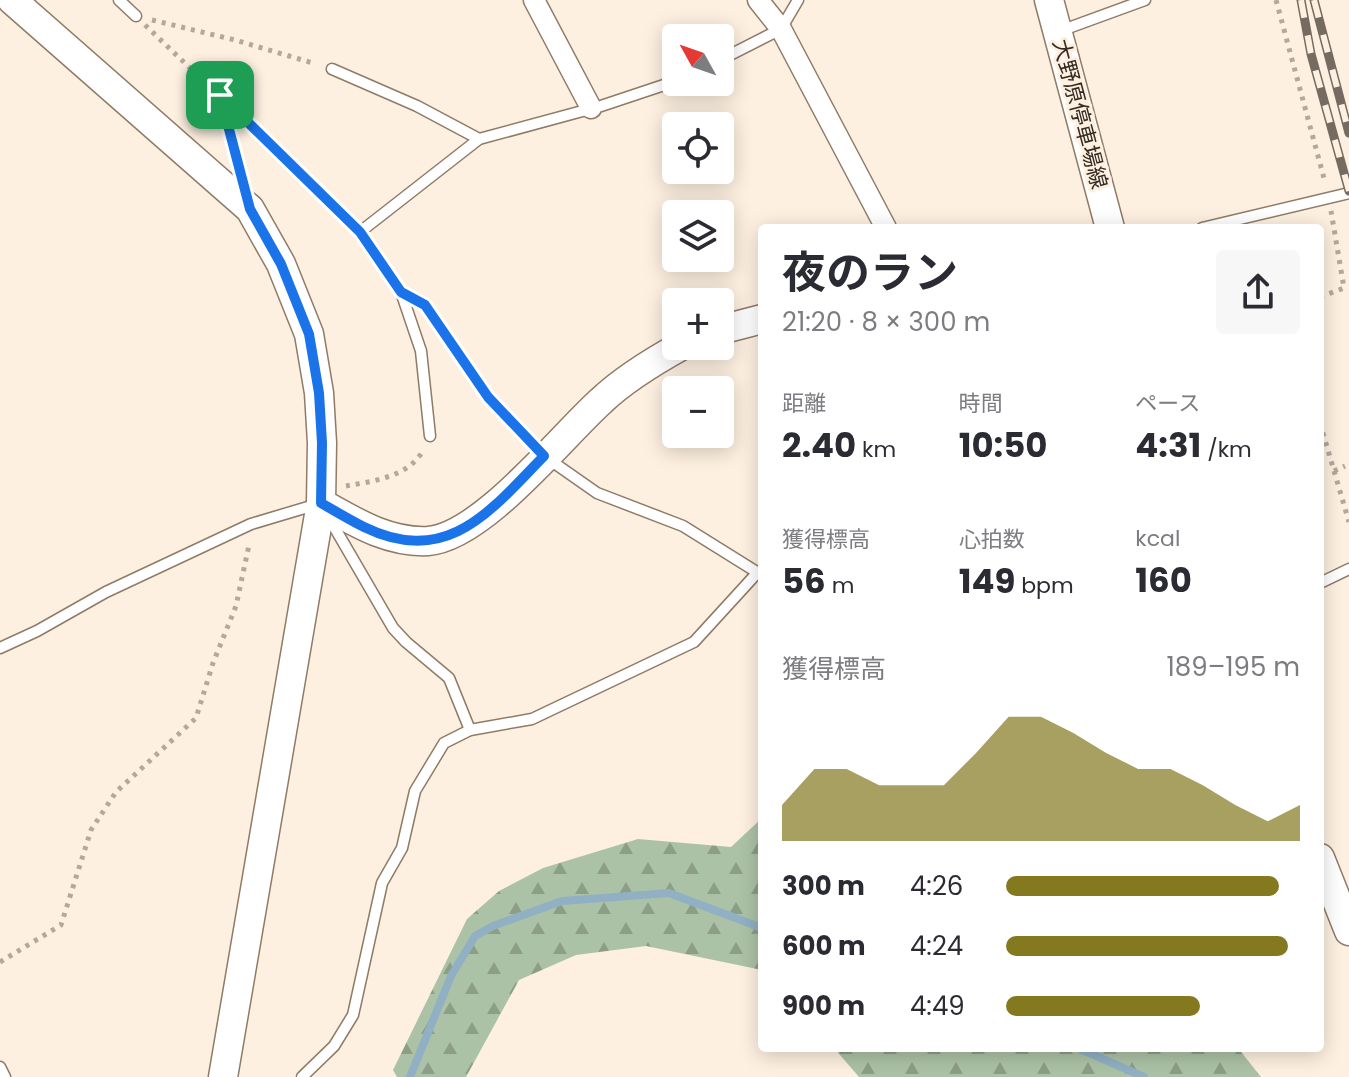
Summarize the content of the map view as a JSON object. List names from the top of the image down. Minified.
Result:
{"streets":{"street":["大野原停車場線"]},"north":"top left","page":{"map_buttons":["+","−"],"heading":["夜のラン","21:20 · 8 × 300 m"],"stats":[["距離","2.40 km"],["時間","10:50"],["ペース","4:31 /km"],["獲得標高","56 m"],["心拍数","149 bpm"],["kcal","160"]],"chart":["獲得標高","189–195 m"],"list":[{"name":"300 m","note":"4:26"},{"name":"600 m","note":"4:24"},{"name":"900 m","note":"4:49"}]}}
